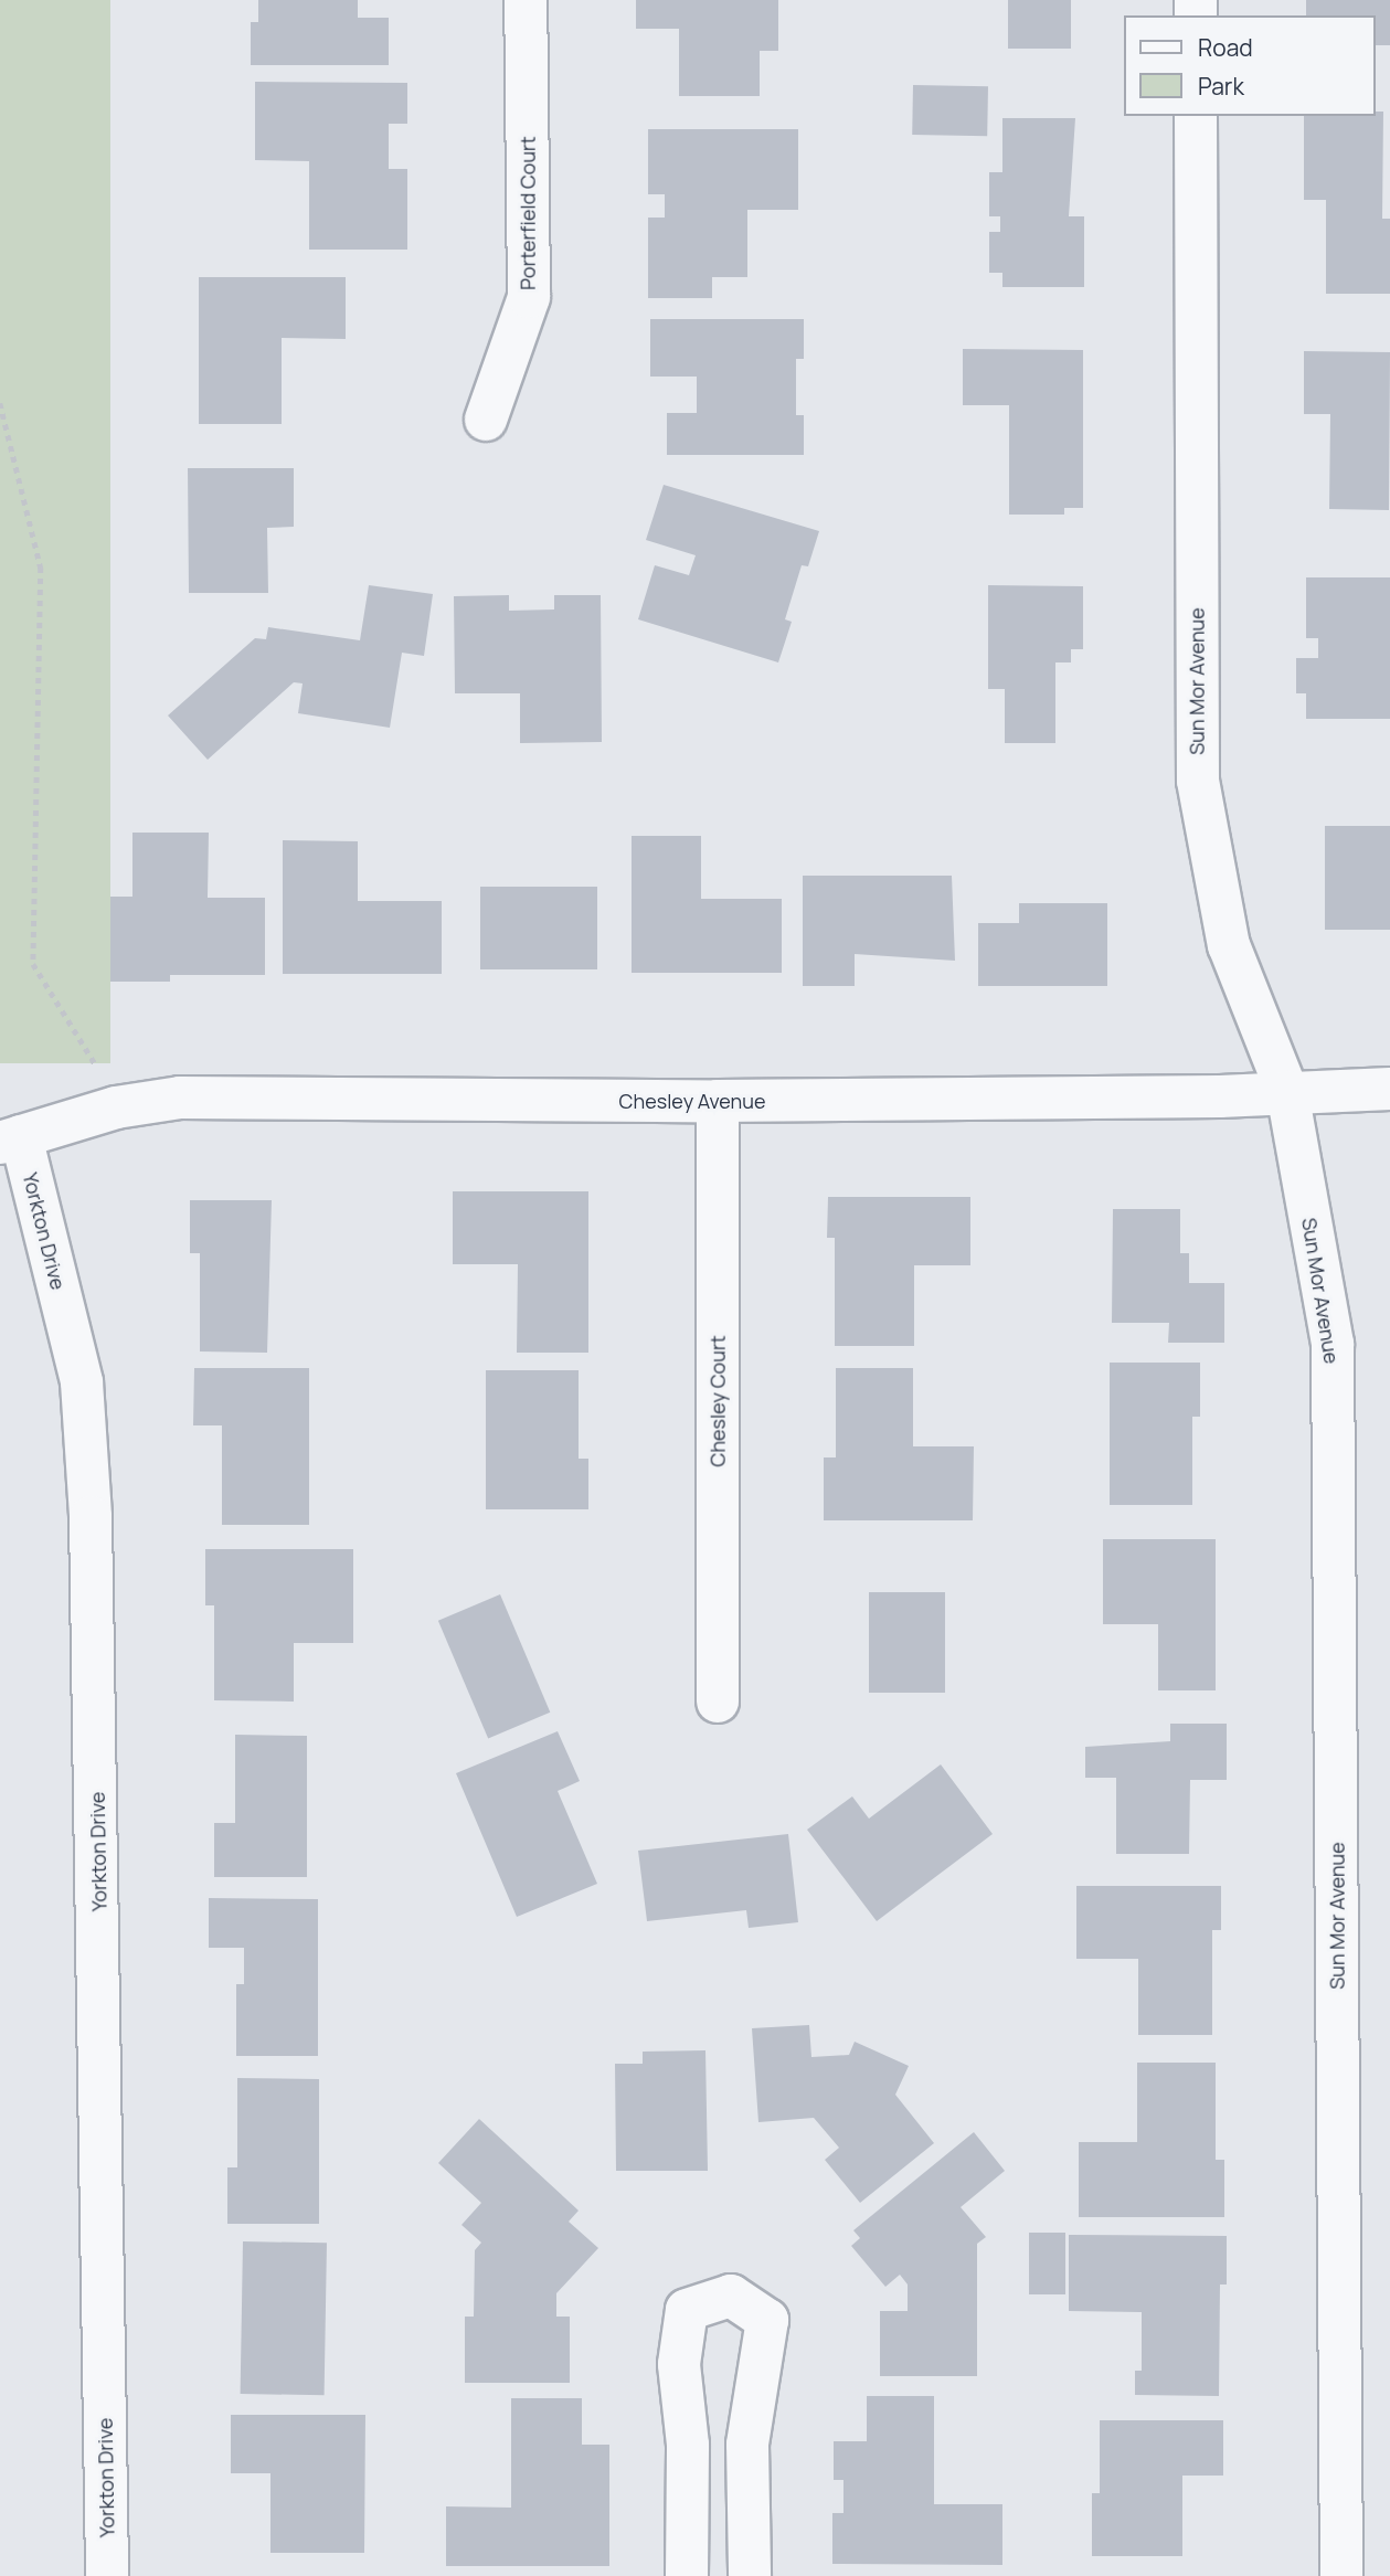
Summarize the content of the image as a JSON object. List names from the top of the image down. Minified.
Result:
{"streets":{"street":["Porterfield Court","Sun Mor Avenue","Chesley Avenue","Yorkton Drive","Chesley Court"]},"crossings":[["Sun Mor Avenue","Chesley Avenue"],["Chesley Avenue","Yorkton Drive"],["Chesley Avenue","Chesley Court"]],"legend":["Road","Park"]}
